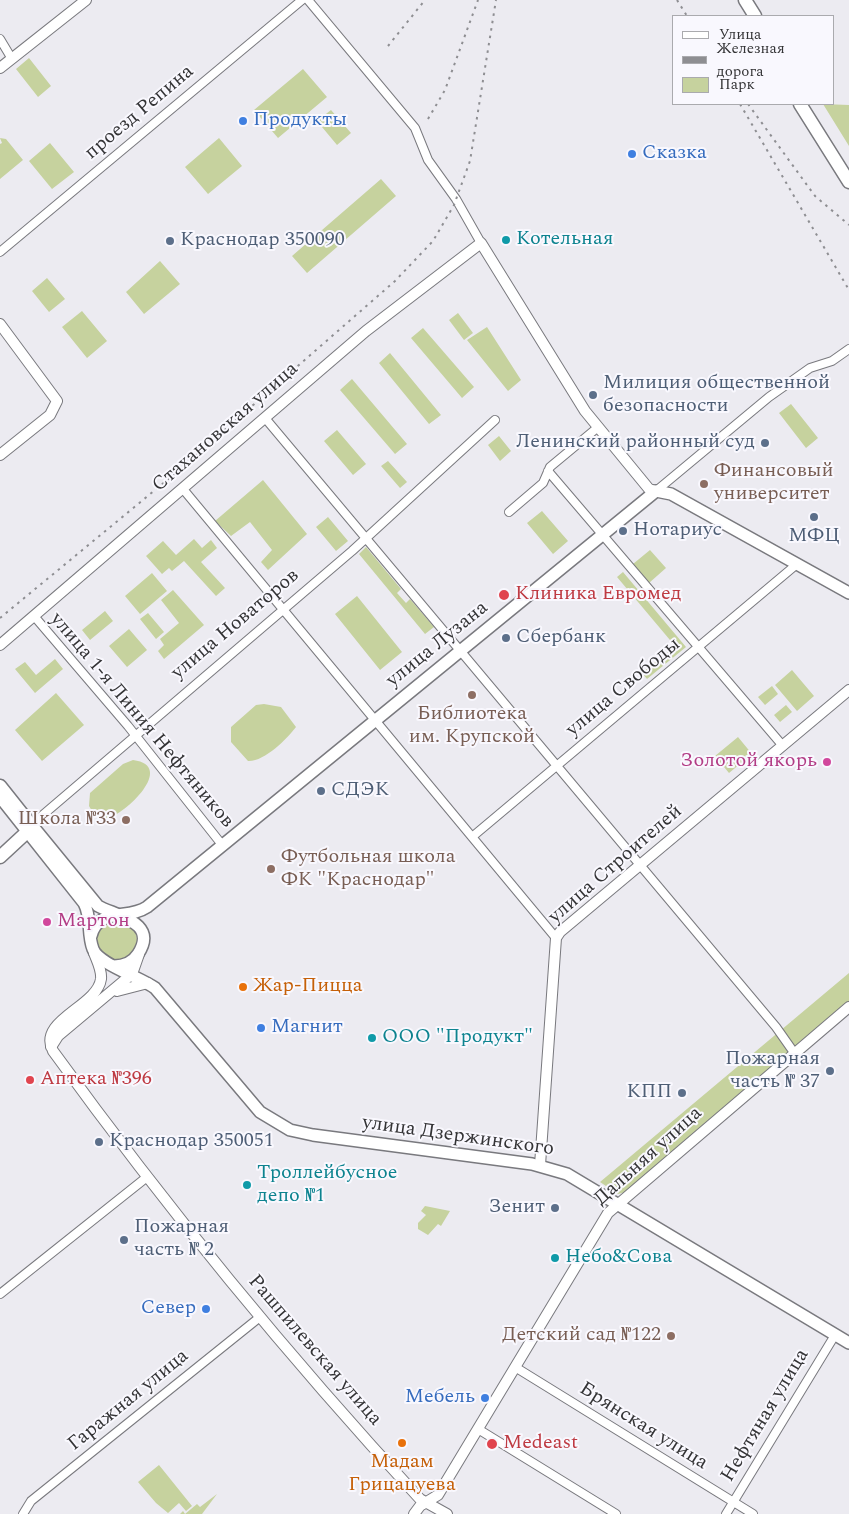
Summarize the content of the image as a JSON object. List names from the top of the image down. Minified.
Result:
{"streets":{"main road":["улица Новаторов","улица Лузана","улица Дзержинского"],"street":["проезд Репина","Стахановская улица","улица Свободы","улица 1-я Линия Нефтяников","улица Строителей","Дальняя улица","Рашпилевская улица","Гаражная улица","Нефтяная улица","Брянская улица"]},"crossings":[["Стахановская улица","улица 1-я Линия Нефтяников"],["улица Новаторов","улица 1-я Линия Нефтяников"],["улица Лузана","улица 1-я Линия Нефтяников"],["улица Лузана","улица Дзержинского"],["улица Строителей","улица Дзержинского"],["улица Дзержинского","Дальняя улица"],["улица Дзержинского","Нефтяная улица"],["Дальняя улица","Рашпилевская улица"],["Дальняя улица","Брянская улица"],["Рашпилевская улица","Гаражная улица"],["Нефтяная улица","Брянская улица"]],"places":["Продукты","Сказка","Котельная","Краснодар 350090","Милиция общественной безопасности","Ленинский районный суд","Финансовый университет","МФЦ","Нотариус","Клиника Евромед","Сбербанк","Библиотека им. Крупской","Золотой якорь","СДЭК","Школа №33","Футбольная школа ФК \"Краснодар\"","Мартон","Жар-Пицца","Магнит","ООО \"Продукт\"","Пожарная часть № 37","Аптека №396","КПП","Краснодар 350051","Троллейбусное депо №1","Зенит","Пожарная часть № 2","Небо&Сова","Север","Детский сад №122","Мебель","Мадам Грицацуева","Medeast"],"legend":["Улица","Железная дорога","Парк"]}
